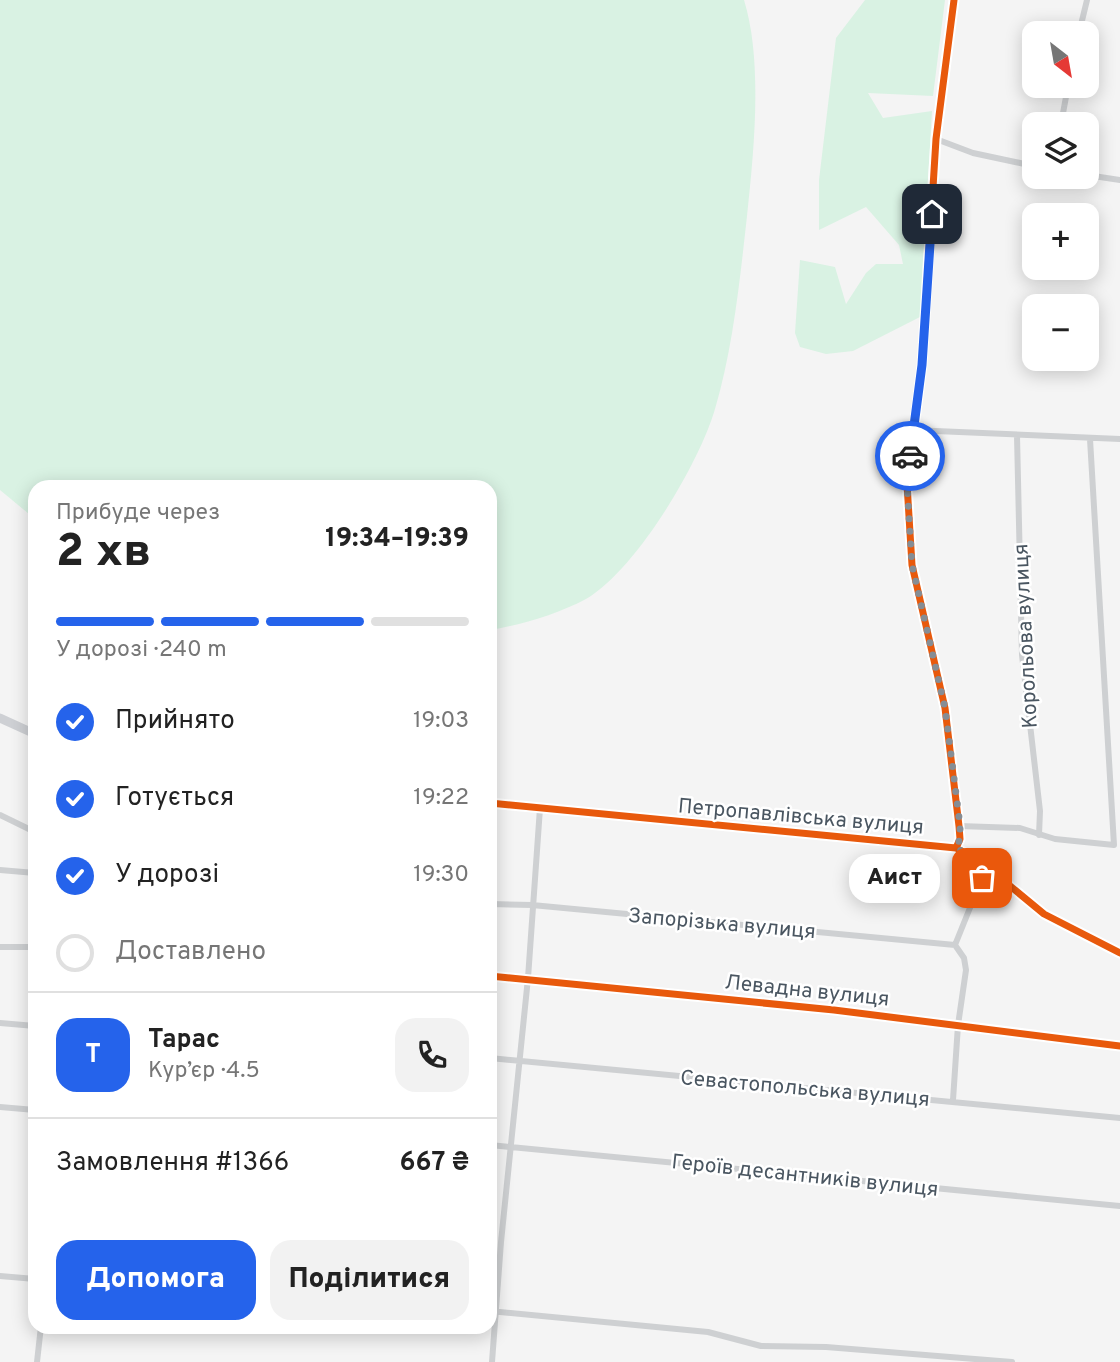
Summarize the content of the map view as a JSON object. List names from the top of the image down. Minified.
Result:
{"streets":{"street":["Корольова вулиця","Петропавлівська вулиця","Запорізька вулиця","Левадна вулиця","Севастопольська вулиця","Героїв десантників вулиця"]},"places":["Аист"],"north":"bottom right","page":{"map_buttons":["+","−"],"heading":["2 хв","Прибуде через","19:34–19:39"],"panel":["Тарас","Кур’єр · 4.5","Замовлення #1366","667 ₴"],"bar":"У дорозі · 240 m","list":[["Прийнято","19:03"],["Готується","19:22"],["У дорозі","19:30"],"Доставлено"],"bubble":"Аист","round":"Т","buttons":["Допомога","Поділитися"]}}
